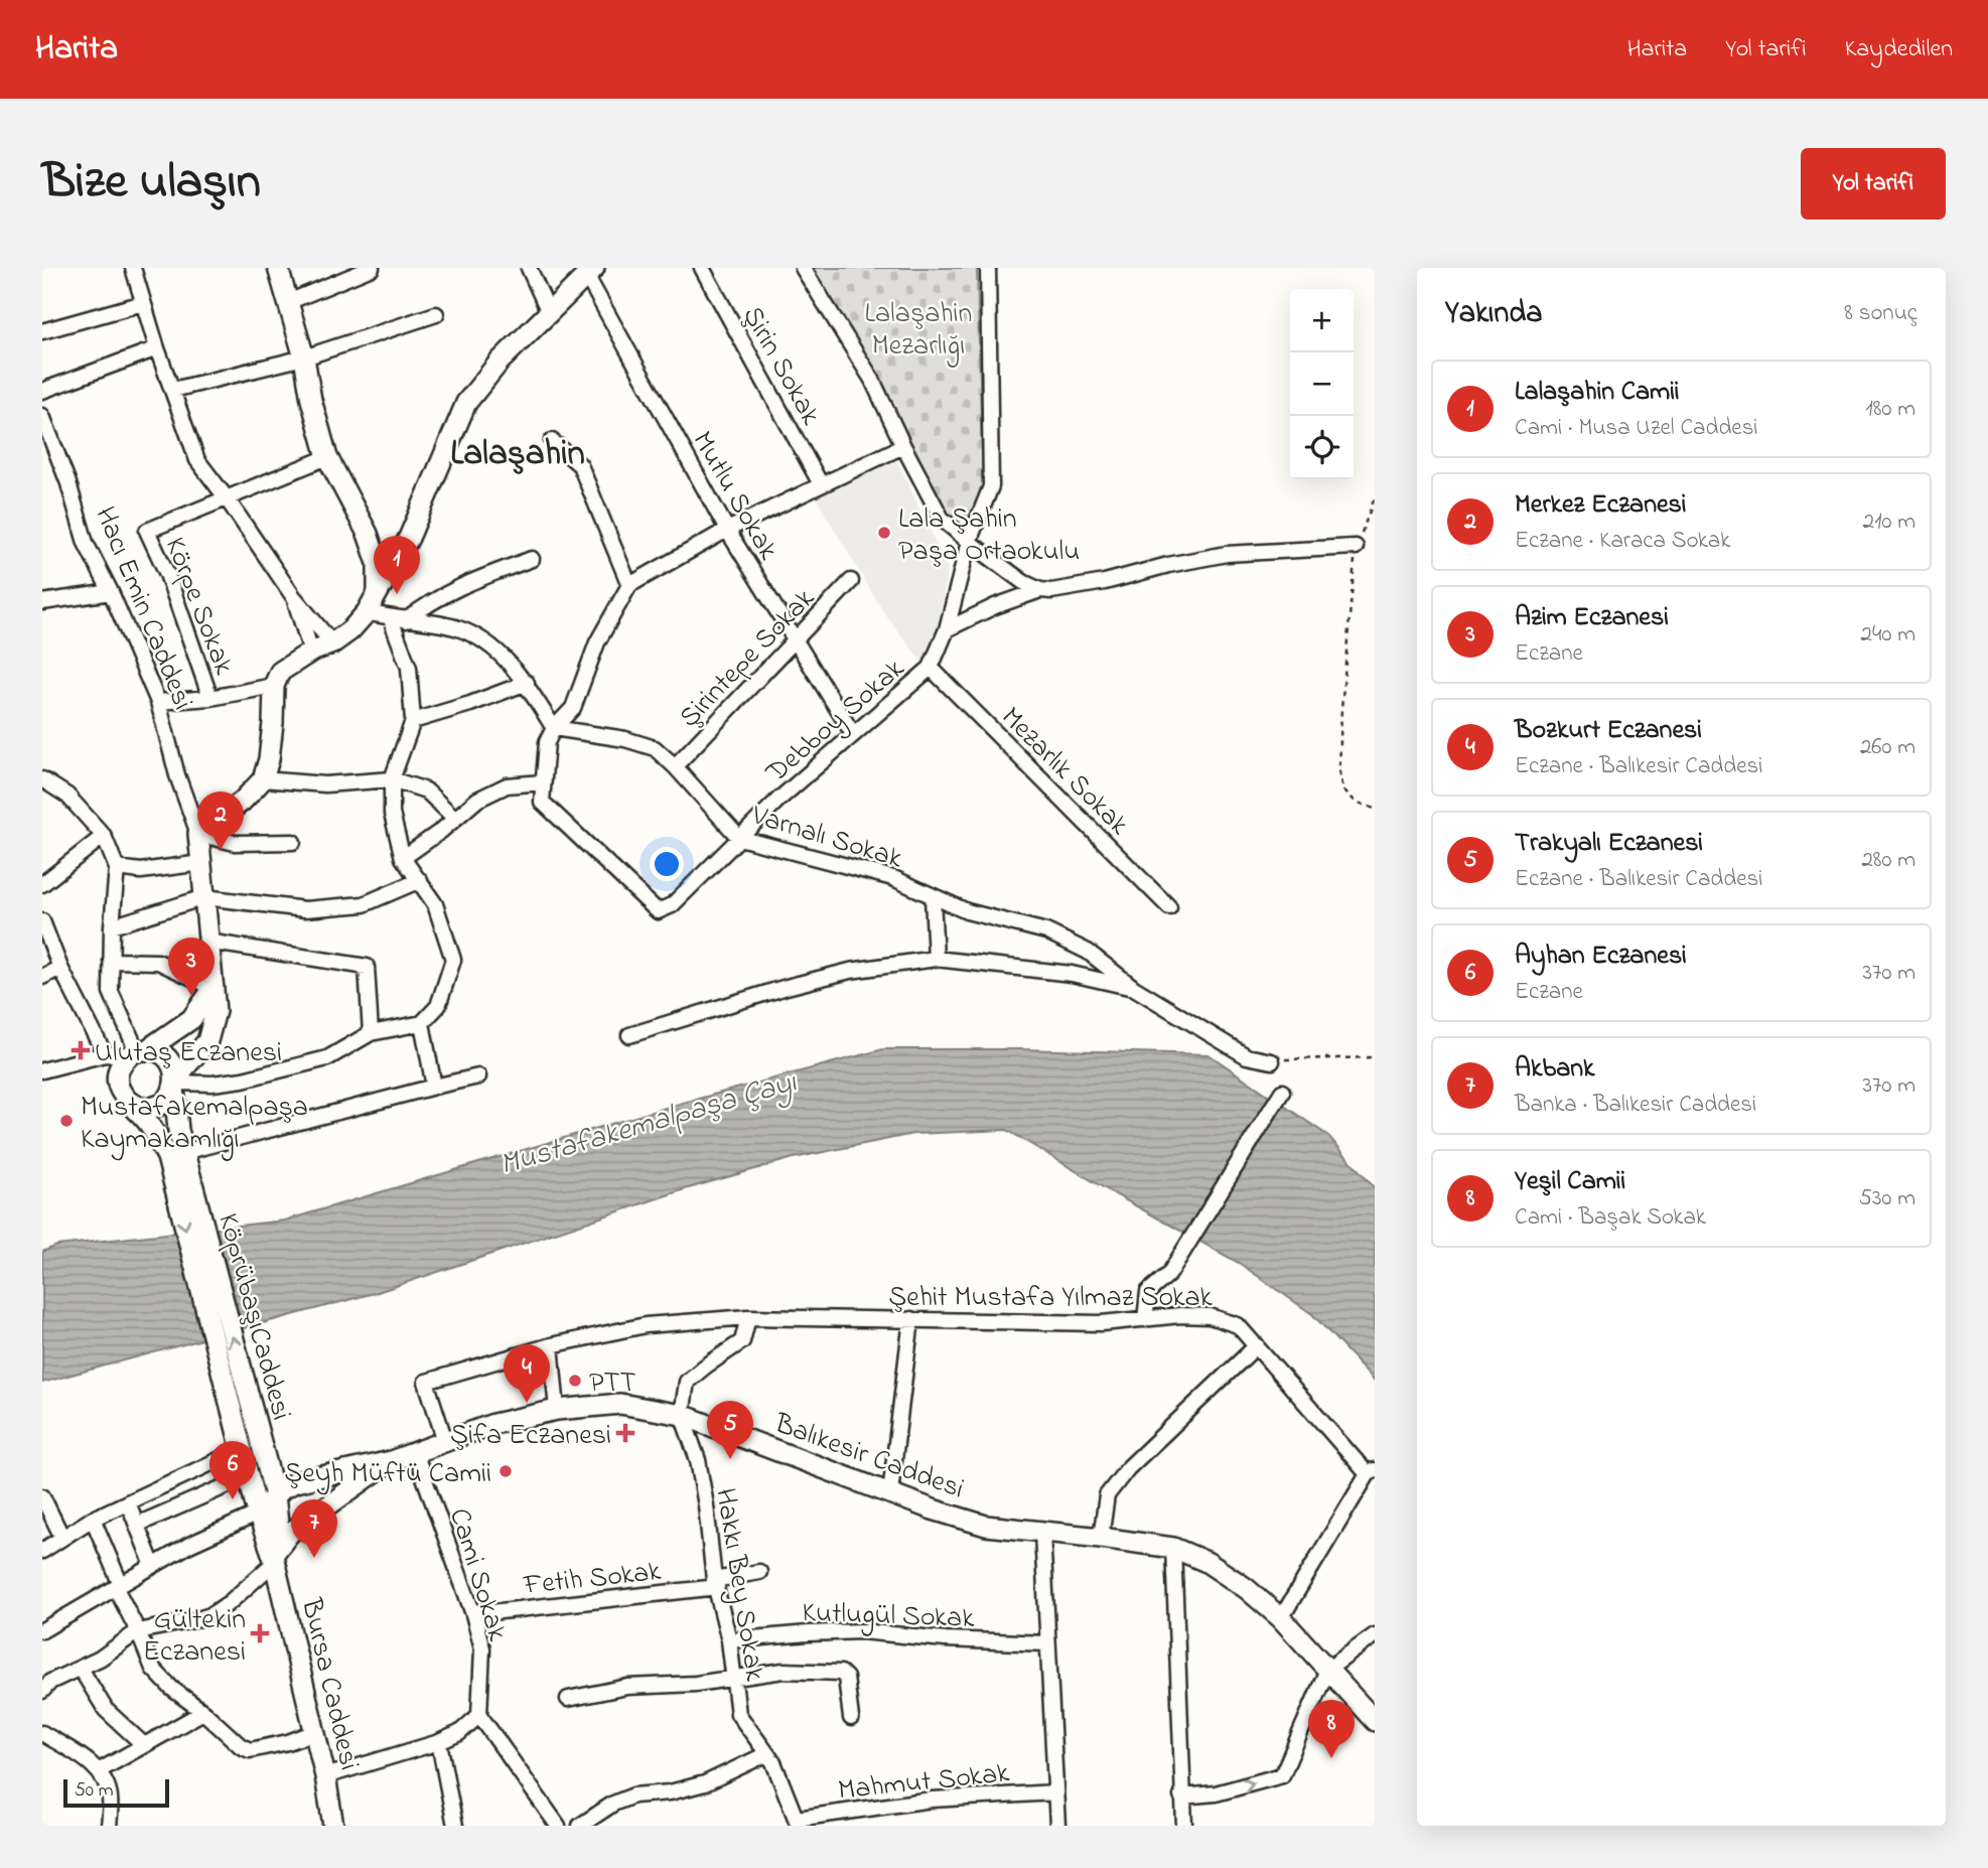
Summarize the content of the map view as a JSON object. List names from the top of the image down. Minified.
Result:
{"streets":{"main road":["Hacı Emin Caddesi","KöprübaşıCaddesi","Balıkesir Caddesi","Bursa Caddesi"],"street":["Şirin Sokak","Mutlu Sokak","Körpe Sokak","Şirintepe Sokak","Debboy Sokak","Mezarlık Sokak","Varnalı Sokak","Şehit Mustafa Yılmaz Sokak","Cami Sokak","Fetih Sokak","Hakkı Bey Sokak","Kutlugül Sokak","Mahmut Sokak"]},"crossings":[["Mutlu Sokak","Şirintepe Sokak"],["Mutlu Sokak","Debboy Sokak"],["Şirintepe Sokak","Varnalı Sokak"],["Debboy Sokak","Mezarlık Sokak"],["Debboy Sokak","Varnalı Sokak"],["Şehit Mustafa Yılmaz Sokak","Balıkesir Caddesi"],["KöprübaşıCaddesi","Balıkesir Caddesi"],["KöprübaşıCaddesi","Bursa Caddesi"],["Balıkesir Caddesi","Cami Sokak"],["Balıkesir Caddesi","Hakkı Bey Sokak"],["Balıkesir Caddesi","Bursa Caddesi"],["Cami Sokak","Fetih Sokak"],["Fetih Sokak","Hakkı Bey Sokak"],["Hakkı Bey Sokak","Kutlugül Sokak"],["Hakkı Bey Sokak","Mahmut Sokak"]],"districts":["Lalaşahin"],"water":["Mustafakemalpaşa Çayı"],"parks":["Lalaşahin Mezarlığı"],"places":{"other":["Lala Şahin Paşa Ortaokulu","Mustafakemalpaşa Kaymakamlığı","PTT","Şeyh Müftü Camii"],"health":["Ulutaş Eczanesi","Şifa Eczanesi","Gültekin Eczanesi"]},"scale_bar":"50 m","page":{"header":"Harita","nav":["Harita","Yol tarifi","Kaydedilen"],"title":"Bize ulaşın","buttons":"Yol tarifi","heading":["Yakında","8 sonuç"],"map_buttons":["+","−"],"list":[{"mark":"1","name":"Lalaşahin Camii","note":"Cami · Musa Uzel Caddesi","value":"180 m"},{"mark":"2","name":"Merkez Eczanesi","note":"Eczane · Karaca Sokak","value":"210 m"},{"mark":"3","name":"Azim Eczanesi","note":"Eczane","value":"240 m"},{"mark":"4","name":"Bozkurt Eczanesi","note":"Eczane · Balıkesir Caddesi","value":"260 m"},{"mark":"5","name":"Trakyalı Eczanesi","note":"Eczane · Balıkesir Caddesi","value":"280 m"},{"mark":"6","name":"Ayhan Eczanesi","note":"Eczane","value":"370 m"},{"mark":"7","name":"Akbank","note":"Banka · Balıkesir Caddesi","value":"370 m"},{"mark":"8","name":"Yeşil Camii","note":"Cami · Başak Sokak","value":"530 m"}],"pins":["1","2","3","4","5","6","7","8"],"scale":"50 m"}}
